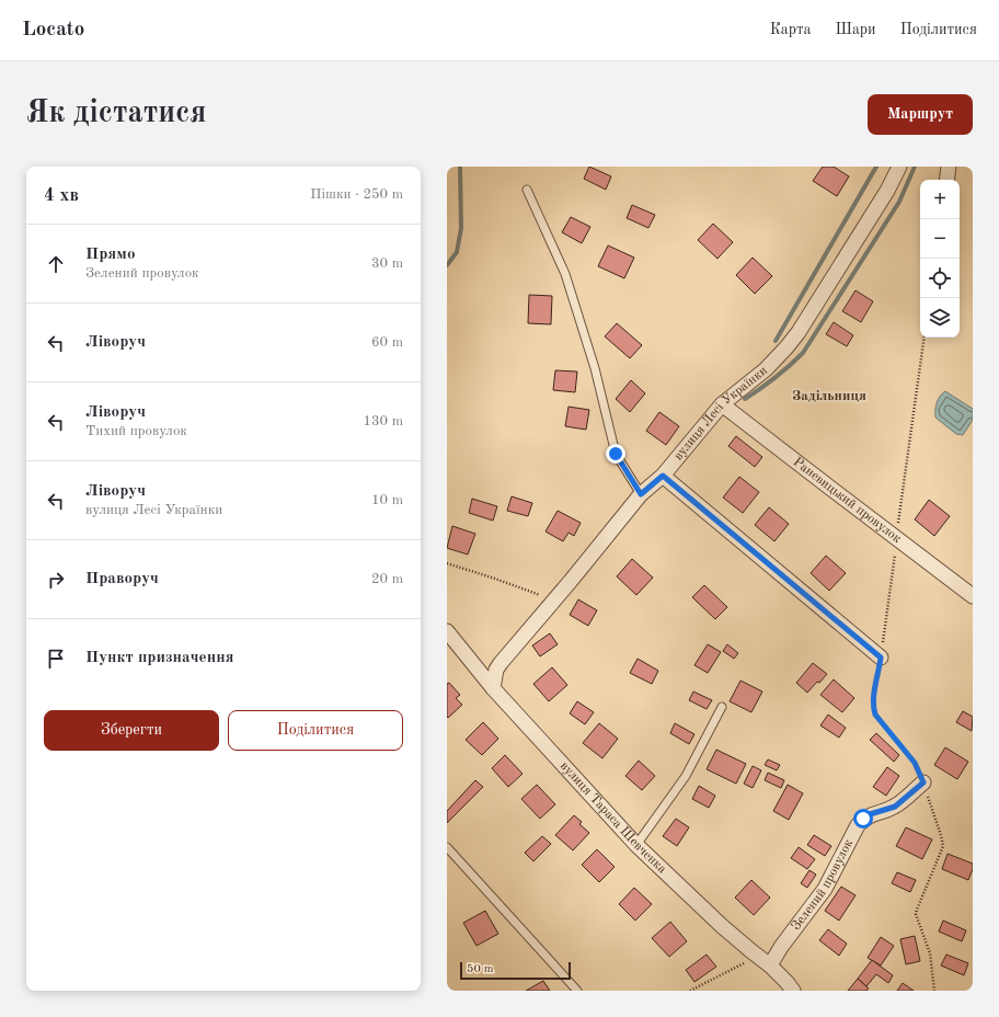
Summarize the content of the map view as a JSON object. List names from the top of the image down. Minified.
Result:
{"streets":{"street":["вулиця Лесі Українки","Раневицький провулок","вулиця Тараса Шевченка","Зелений провулок"]},"crossings":[["вулиця Лесі Українки","Раневицький провулок"],["вулиця Лесі Українки","вулиця Тараса Шевченка"],["вулиця Тараса Шевченка","Зелений провулок"]],"districts":["Задільниця"],"scale_bar":"50 m","page":{"header":"Locato","nav":["Карта","Шари","Поділитися"],"buttons":["Маршрут",["Зберегти","Поділитися"]],"title":"Як дістатися","heading":["4 хв","Пішки · 250 m"],"map_buttons":["+","−"],"list":[["Прямо","Зелений провулок","30 m"],["Ліворуч","60 m"],["Ліворуч","Тихий провулок","130 m"],["Ліворуч","вулиця Лесі Українки","10 m"],["Праворуч","20 m"],"Пункт призначення"],"scale":"50 m"}}
